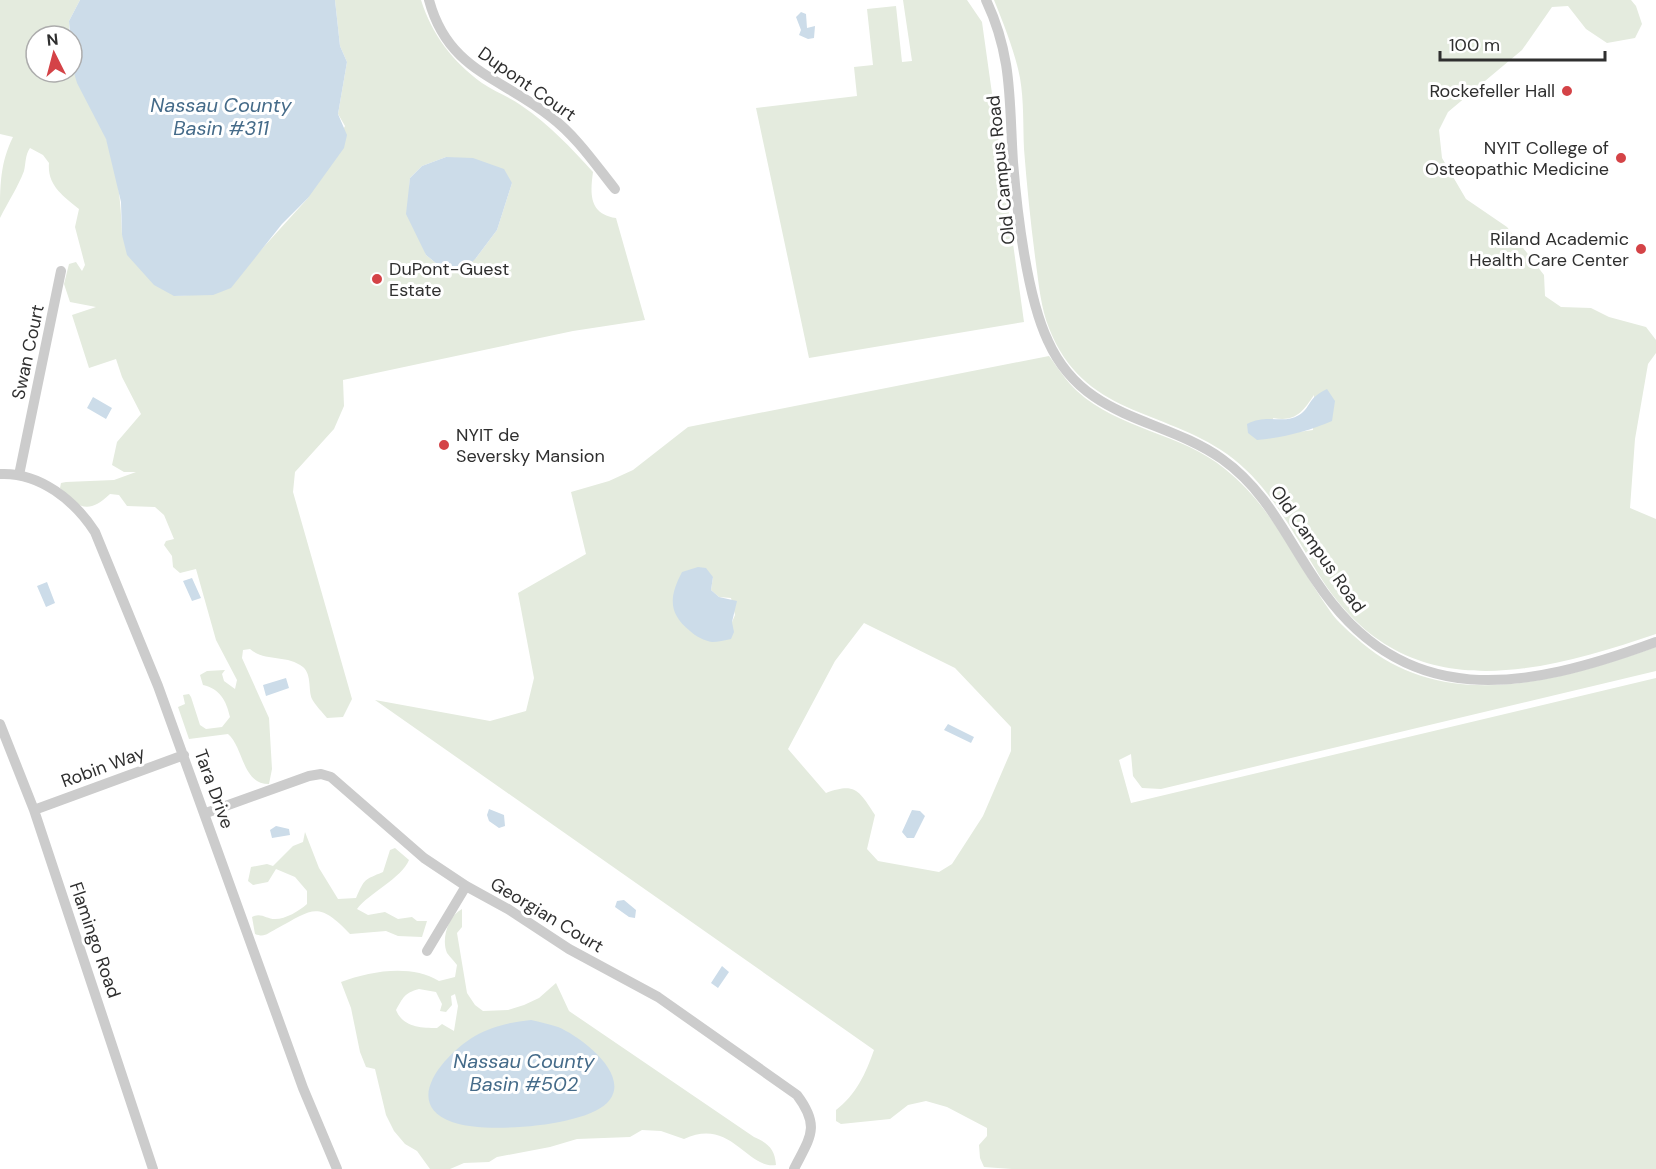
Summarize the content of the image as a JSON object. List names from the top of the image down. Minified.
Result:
{"streets":{"street":["Dupont Court","Old Campus Road","Swan Court","Robin Way","Tara Drive","Georgian Court","Flamingo Road"]},"crossings":[["Swan Court","Tara Drive"],["Robin Way","Tara Drive"],["Robin Way","Flamingo Road"],["Tara Drive","Georgian Court"]],"water":["Nassau County Basin #311","Nassau County Basin #502"],"places":["Rockefeller Hall","NYIT College of Osteopathic Medicine","Riland Academic Health Care Center","DuPont-Guest Estate","NYIT de Seversky Mansion"],"scale_bar":"100 m","north":"top"}
